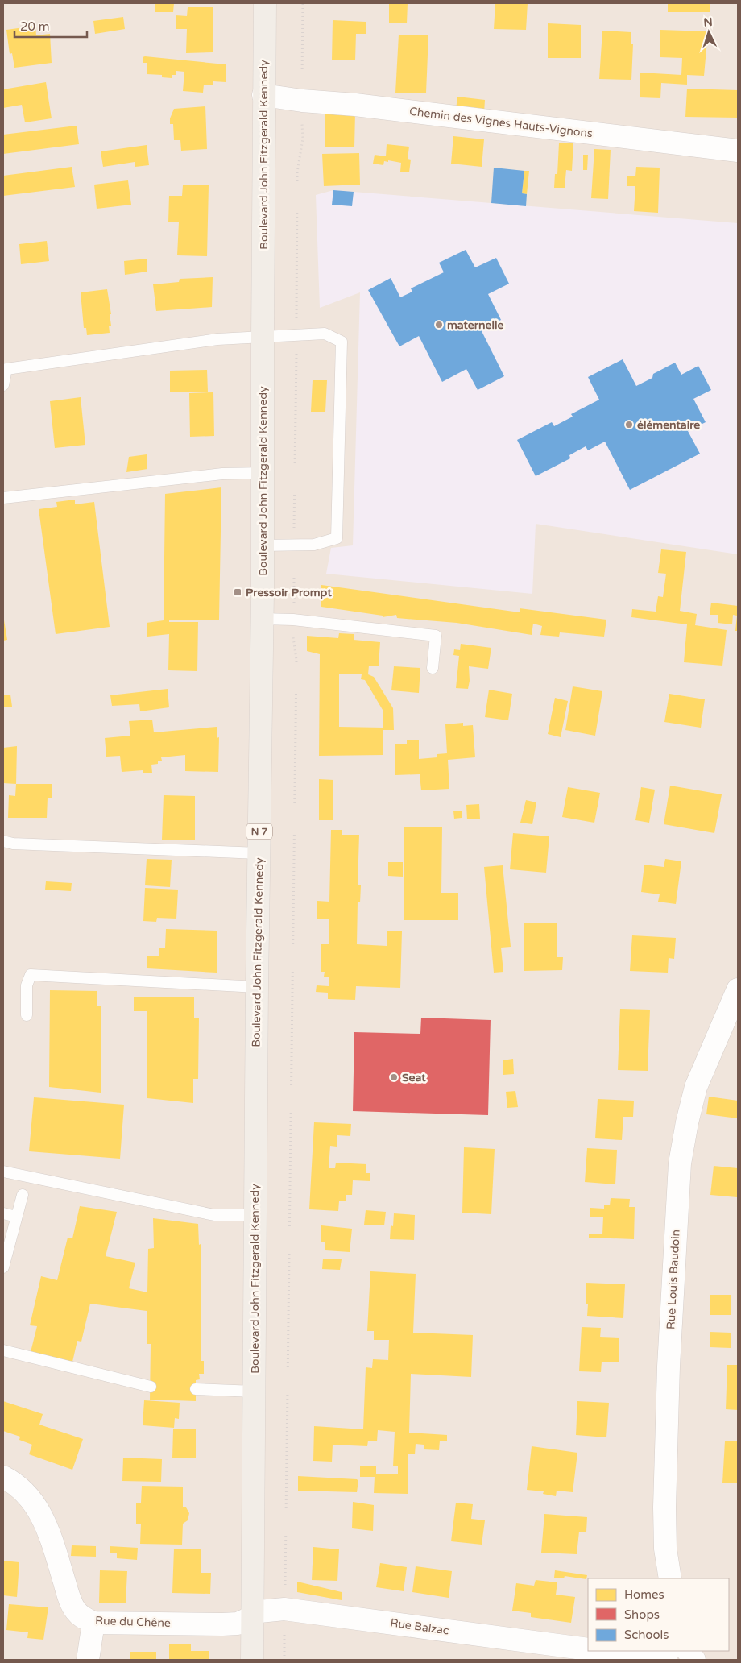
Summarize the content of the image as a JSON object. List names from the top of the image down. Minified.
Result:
{"streets":{"main road":["Boulevard John Fitzgerald Kennedy","N 7"],"street":["Chemin des Vignes Hauts-Vignons","Rue Louis Baudoin","Rue du Chêne","Rue Balzac"]},"crossings":[["Chemin des Vignes Hauts-Vignons","Boulevard John Fitzgerald Kennedy"],["Boulevard John Fitzgerald Kennedy","Rue du Chêne"],["Boulevard John Fitzgerald Kennedy","Rue Balzac"],["Rue du Chêne","Rue Balzac"]],"places":{"other":["maternelle","élémentaire","Seat"],"transit":["Pressoir Prompt"]},"legend":["Homes","Shops","Schools"],"scale_bar":"20 m","north":"top"}
